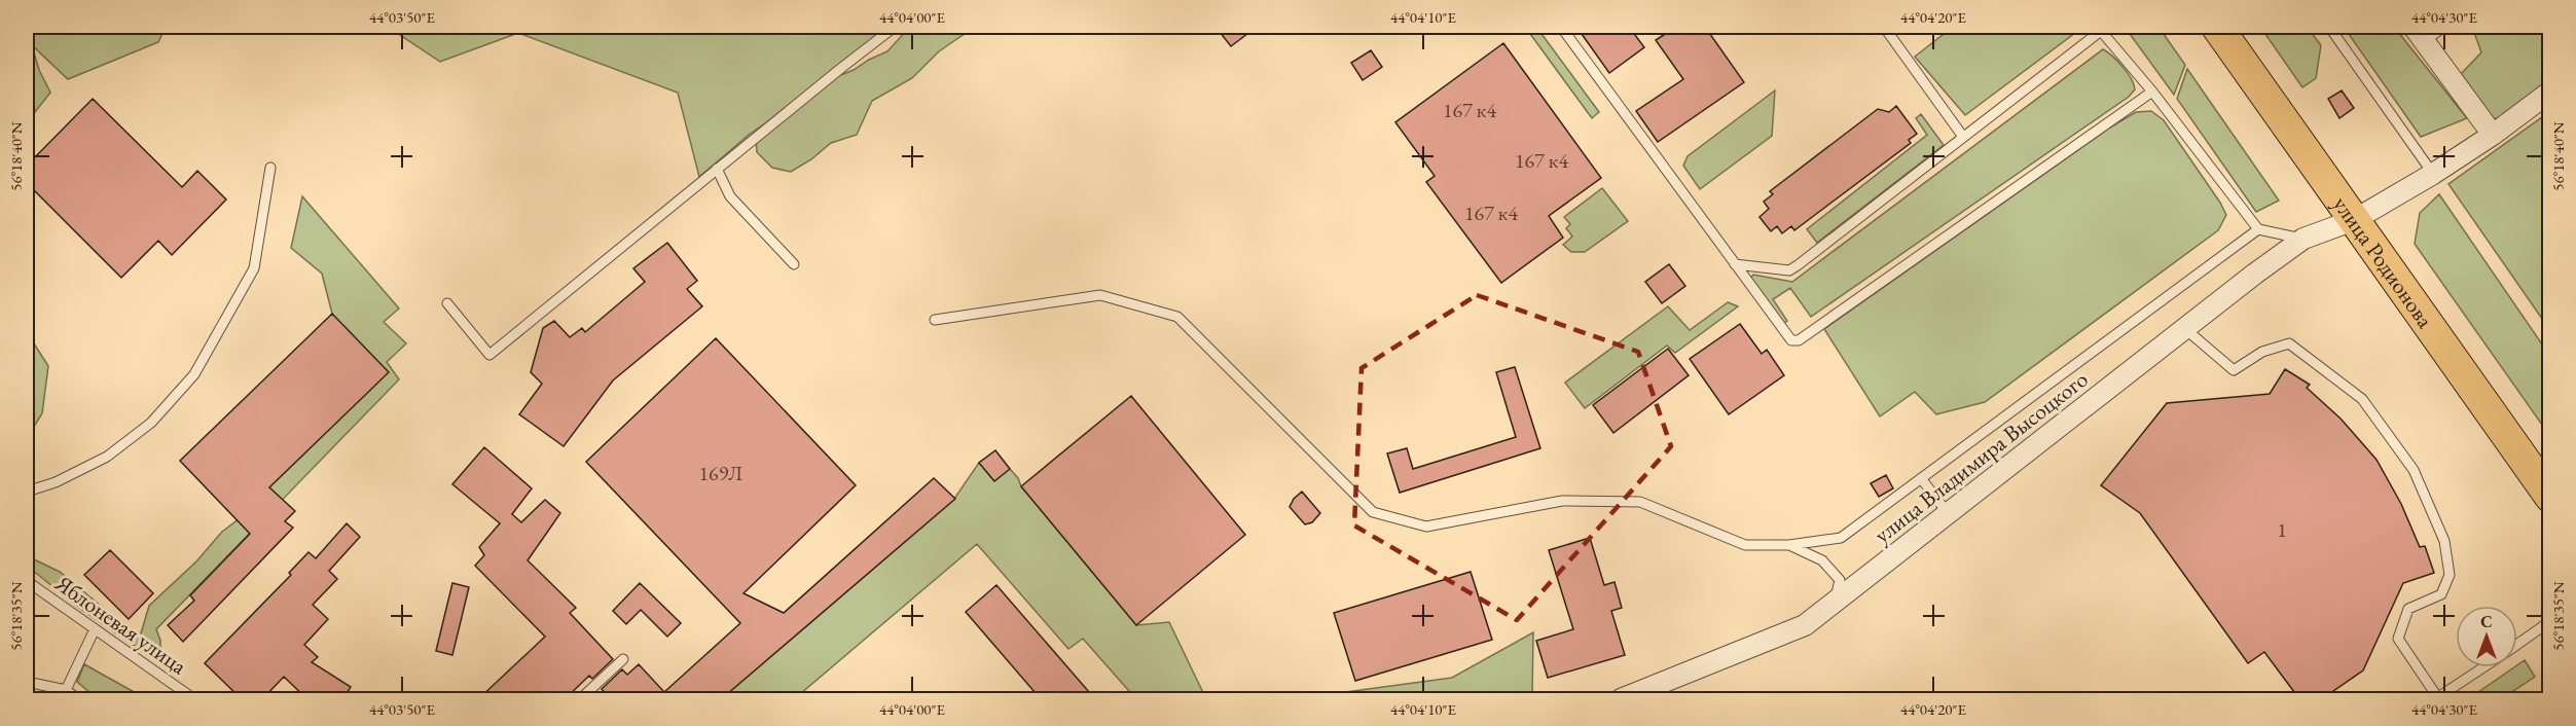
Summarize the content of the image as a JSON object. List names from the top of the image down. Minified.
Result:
{"streets":{"main road":["улица Родионова"],"street":["улица Владимира Высоцкого"],"lane":["Яблоневая улица"]},"crossings":[["улица Родионова","улица Владимира Высоцкого"]],"house_numbers":["167 к4","167 к4","167 к4","169Л","1"],"north":"top","coordinates":["44°03'50\"E","44°04'00\"E","44°04'10\"E","44°04'20\"E","44°04'30\"E","56°18'40\"N","56°18'35\"N"]}
